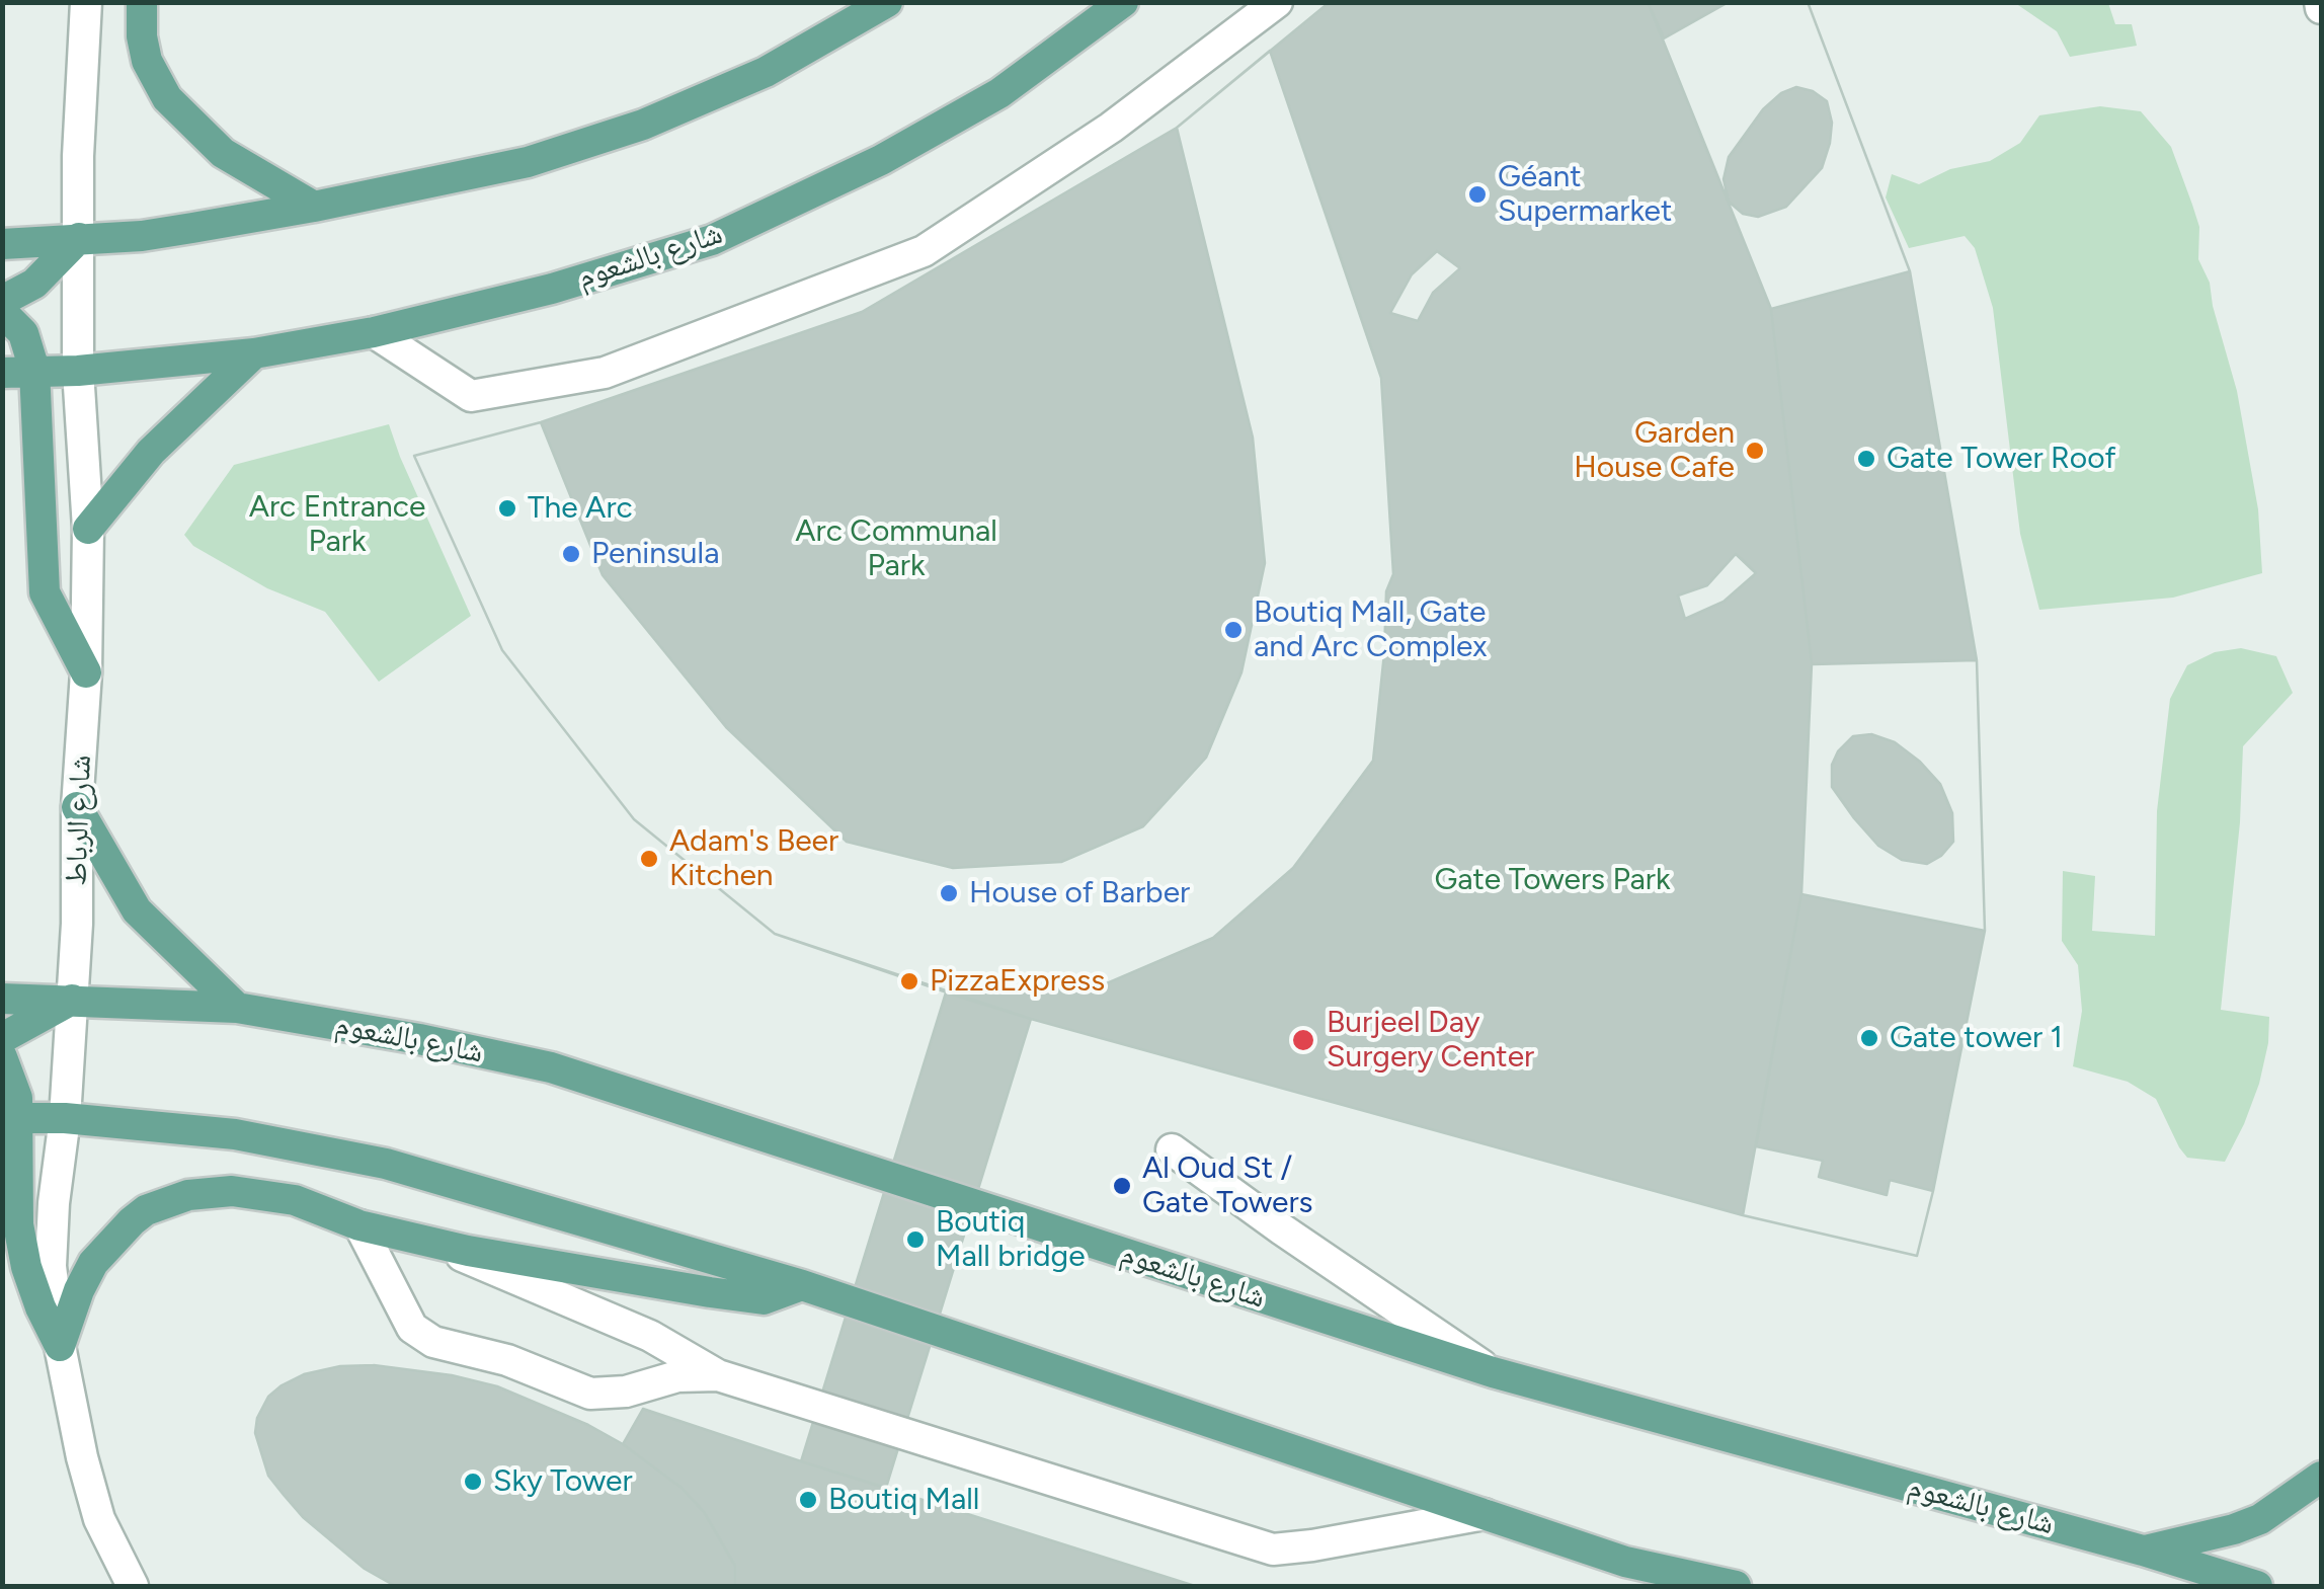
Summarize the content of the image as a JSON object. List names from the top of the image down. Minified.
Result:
{"streets":{"main road":["شارع بالشعوم"],"street":["شارع الرباط"]},"crossings":[["شارع بالشعوم","شارع الرباط"]],"parks":["Arc Entrance Park","Arc Communal Park","Gate Towers Park"],"places":["Géant Supermarket","Garden House Cafe","Gate Tower Roof","The Arc","Peninsula","Boutiq Mall, Gate and Arc Complex","Adam's Beer Kitchen","House of Barber","PizzaExpress","Gate tower 1","Burjeel Day Surgery Center","Al Oud St / Gate Towers","Boutiq Mall bridge","Sky Tower","Boutiq Mall"]}
